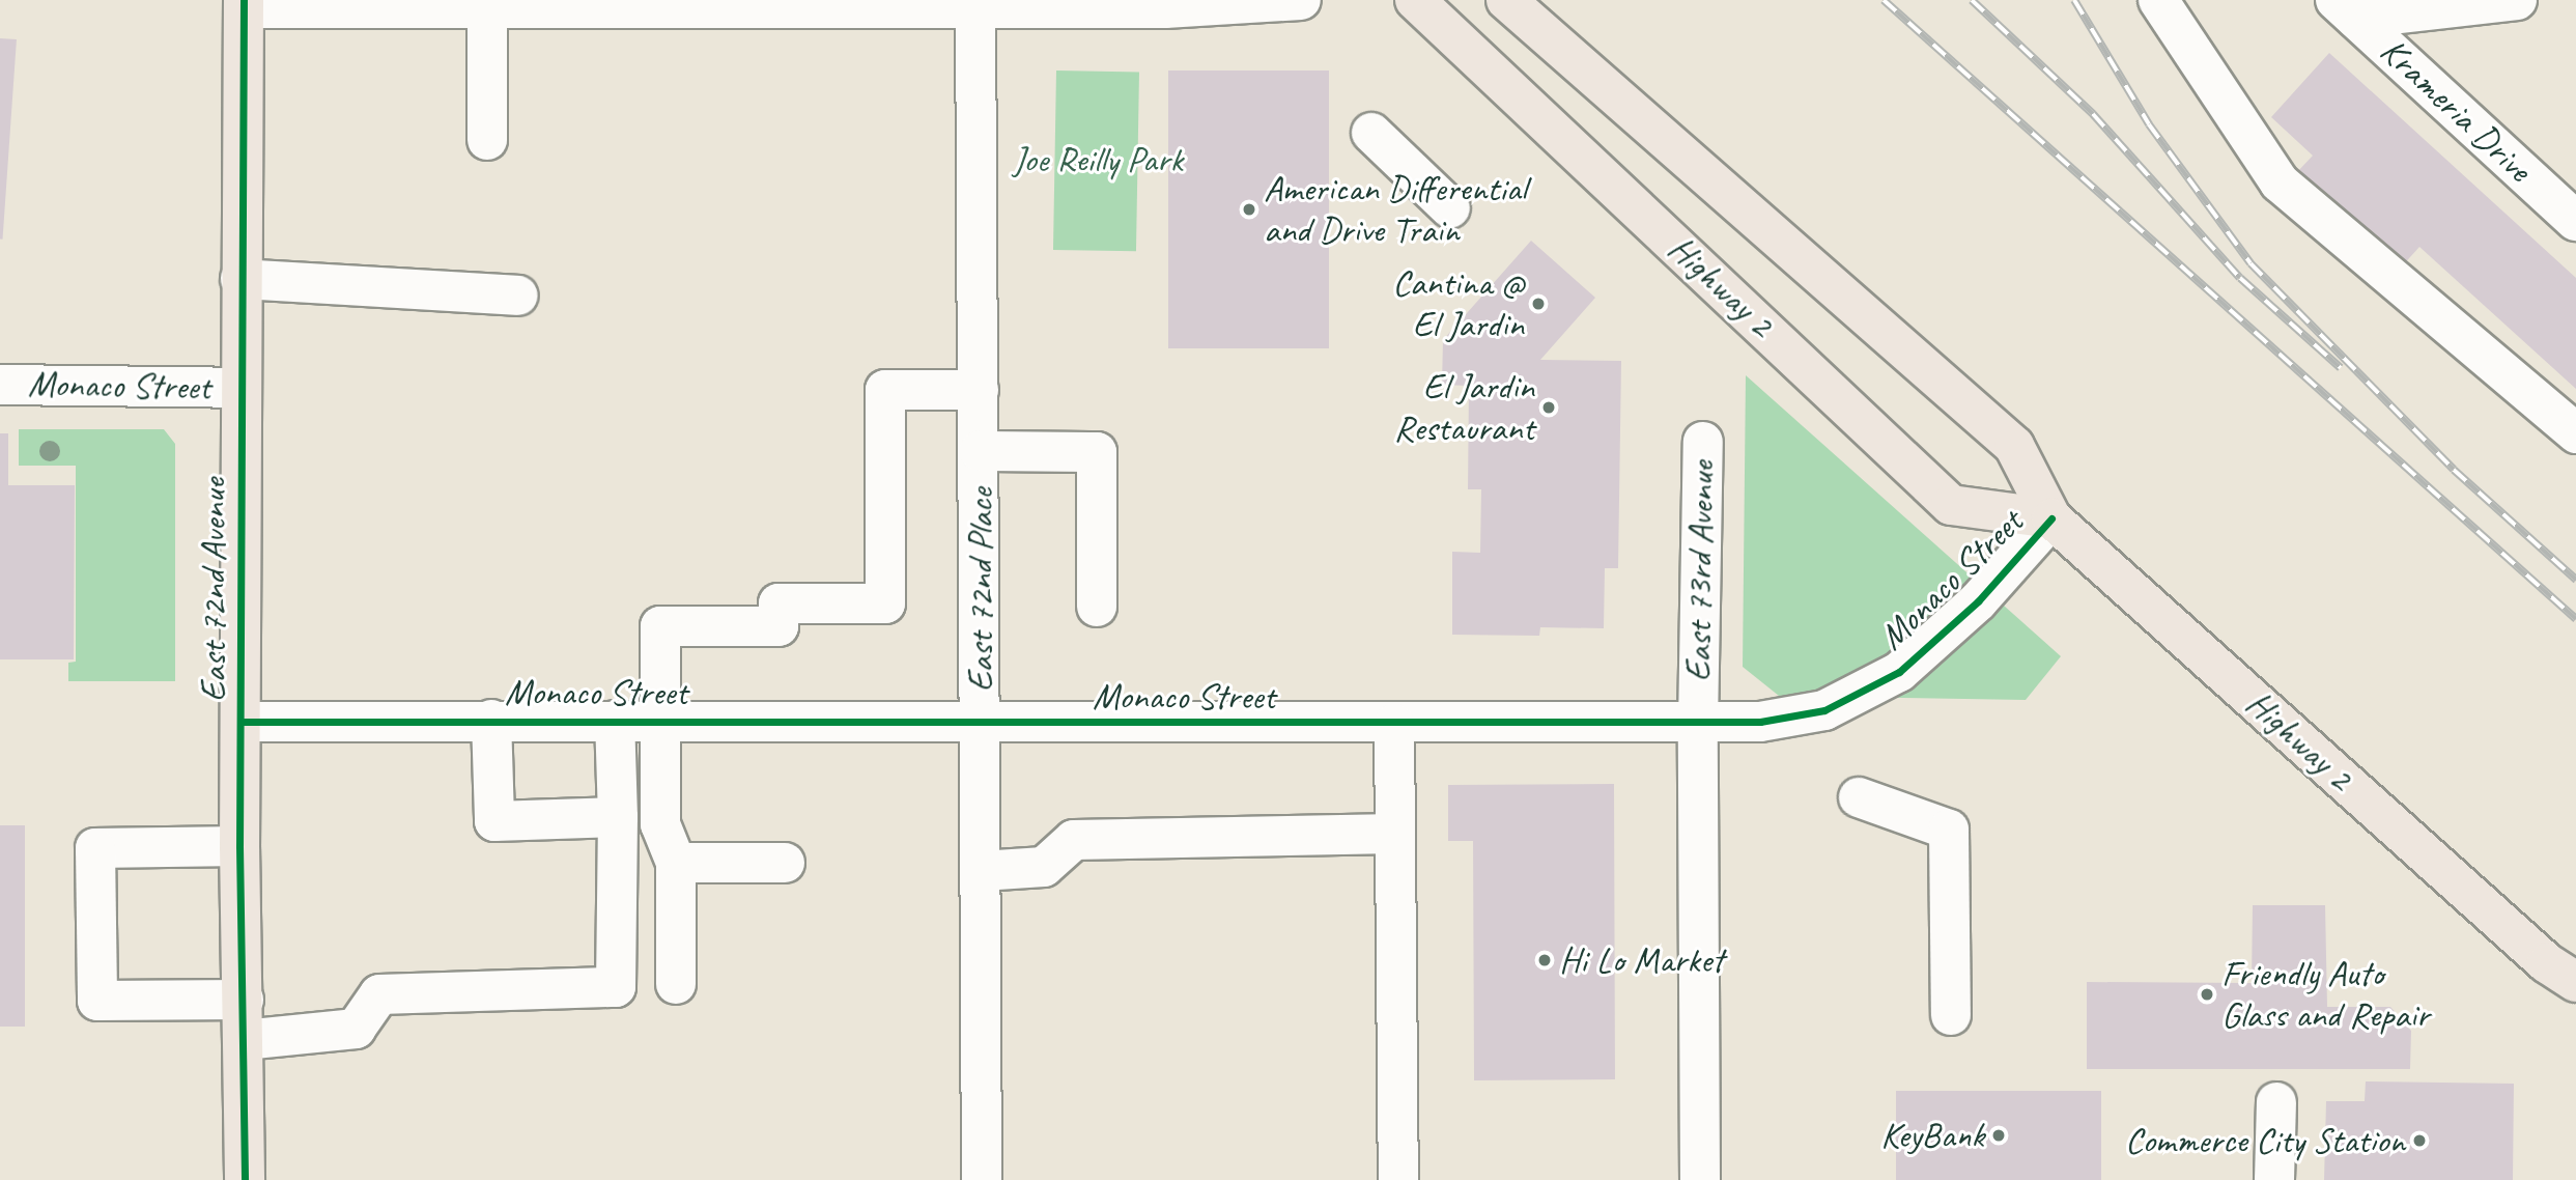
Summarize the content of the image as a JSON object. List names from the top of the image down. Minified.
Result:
{"streets":{"main road":["Highway 2","East 72nd Avenue"],"street":["Krameria Drive","Monaco Street","East 73rd Avenue","East 72nd Place"]},"crossings":[["Highway 2","Monaco Street"],["Monaco Street","East 73rd Avenue"],["Monaco Street","East 72nd Avenue"],["Monaco Street","East 72nd Place"]],"parks":["Joe Reilly Park"],"places":["American Differential and Drive Train","Cantina @ El Jardin","El Jardin Restaurant","Hi Lo Market","Friendly Auto Glass and Repair","KeyBank","Commerce City Station"]}
